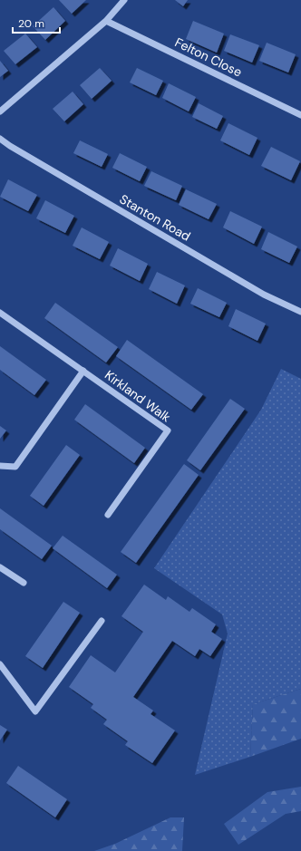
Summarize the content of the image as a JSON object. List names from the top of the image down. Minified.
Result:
{"streets":{"street":["Felton Close","Stanton Road","Kirkland Walk"]},"scale_bar":"20 m"}
